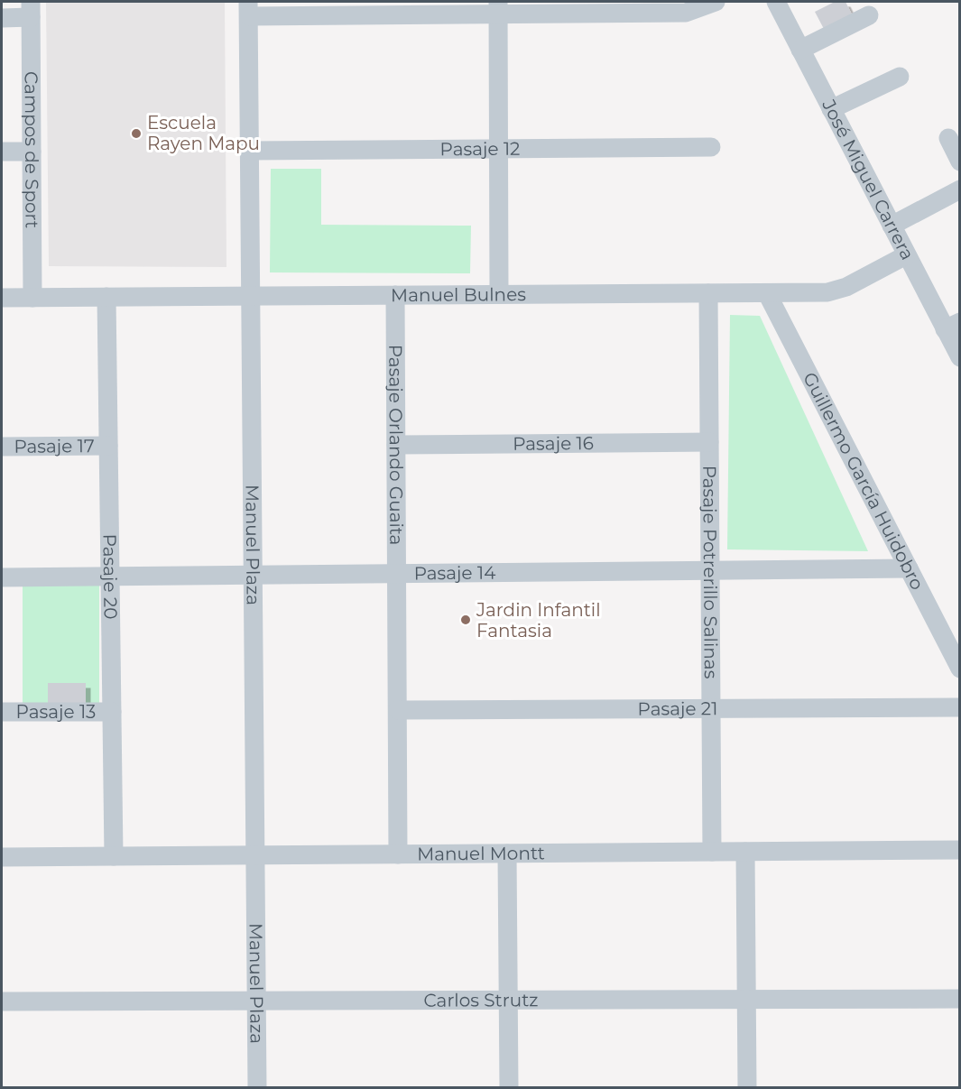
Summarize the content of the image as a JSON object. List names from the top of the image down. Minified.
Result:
{"streets":{"street":["Pasaje 12","Campos de Sport","José Miguel Carrera","Manuel Bulnes","Pasaje 16","Pasaje Orlando Guaita","Pasaje 17","Guillermo García Huidobro","Manuel Plaza","Pasaje 14","Pasaje Potrerillo Salinas","Pasaje 20","Pasaje 21","Pasaje 13","Manuel Montt","Carlos Strutz"]},"crossings":[["Pasaje 12","Manuel Plaza"],["Campos de Sport","Manuel Bulnes"],["José Miguel Carrera","Manuel Bulnes"],["Manuel Bulnes","Pasaje Orlando Guaita"],["Manuel Bulnes","Guillermo García Huidobro"],["Manuel Bulnes","Manuel Plaza"],["Manuel Bulnes","Pasaje Potrerillo Salinas"],["Manuel Bulnes","Pasaje 20"],["Pasaje 16","Pasaje Orlando Guaita"],["Pasaje 16","Pasaje Potrerillo Salinas"],["Pasaje Orlando Guaita","Pasaje 14"],["Pasaje Orlando Guaita","Pasaje 21"],["Pasaje Orlando Guaita","Manuel Montt"],["Pasaje 17","Pasaje 20"],["Guillermo García Huidobro","Pasaje 14"],["Manuel Plaza","Pasaje 14"],["Manuel Plaza","Manuel Montt"],["Manuel Plaza","Carlos Strutz"],["Pasaje 14","Pasaje Potrerillo Salinas"],["Pasaje 14","Pasaje 20"],["Pasaje Potrerillo Salinas","Pasaje 21"],["Pasaje Potrerillo Salinas","Manuel Montt"],["Pasaje 20","Pasaje 13"],["Pasaje 20","Manuel Montt"]],"places":["Escuela Rayen Mapu","Jardin Infantil Fantasia"]}
